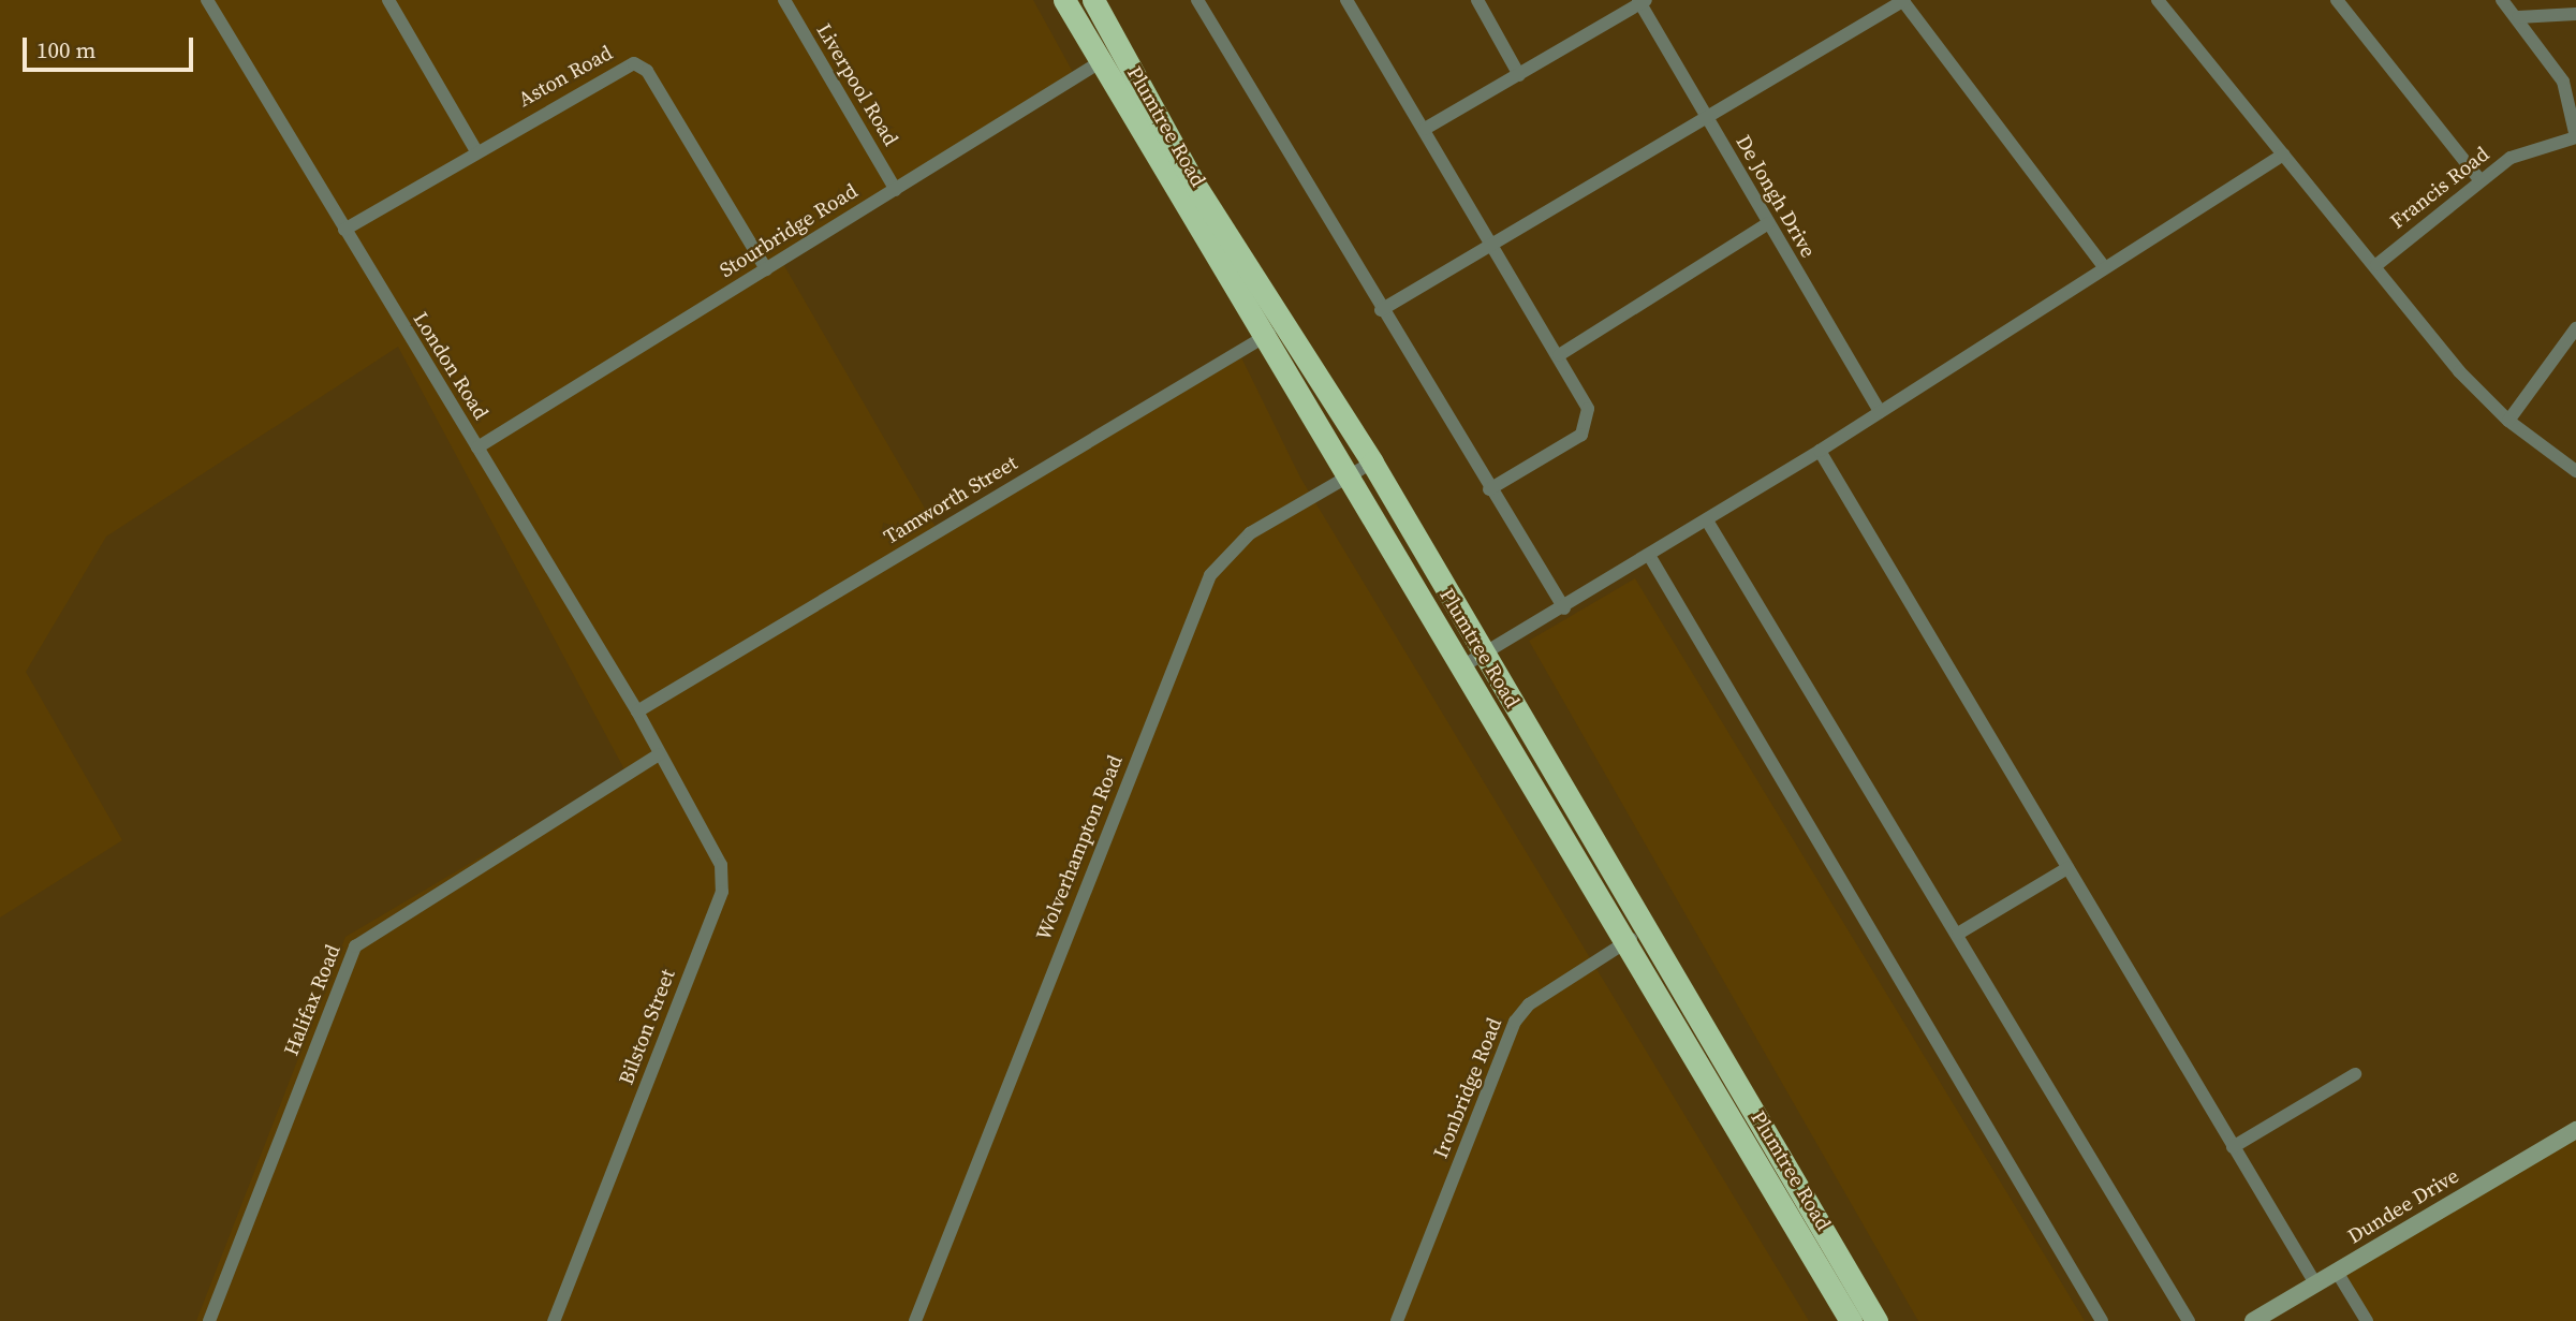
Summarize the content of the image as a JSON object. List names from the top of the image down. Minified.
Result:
{"streets":{"highway":["Plumtree Road"],"street":["Aston Road","Liverpool Road","Francis Road","De Jongh Drive","Stourbridge Road","London Road","Tamworth Street","Wolverhampton Road","Halifax Road","Bilston Street","Ironbridge Road","Dundee Drive"]},"crossings":[["Aston Road","Stourbridge Road"],["Aston Road","London Road"],["Liverpool Road","Stourbridge Road"],["Plumtree Road","Stourbridge Road"],["Plumtree Road","Tamworth Street"],["Plumtree Road","Wolverhampton Road"],["Plumtree Road","Ironbridge Road"],["Stourbridge Road","London Road"],["London Road","Tamworth Street"],["London Road","Halifax Road"],["London Road","Bilston Street"],["Halifax Road","Bilston Street"]],"scale_bar":"100 m"}
